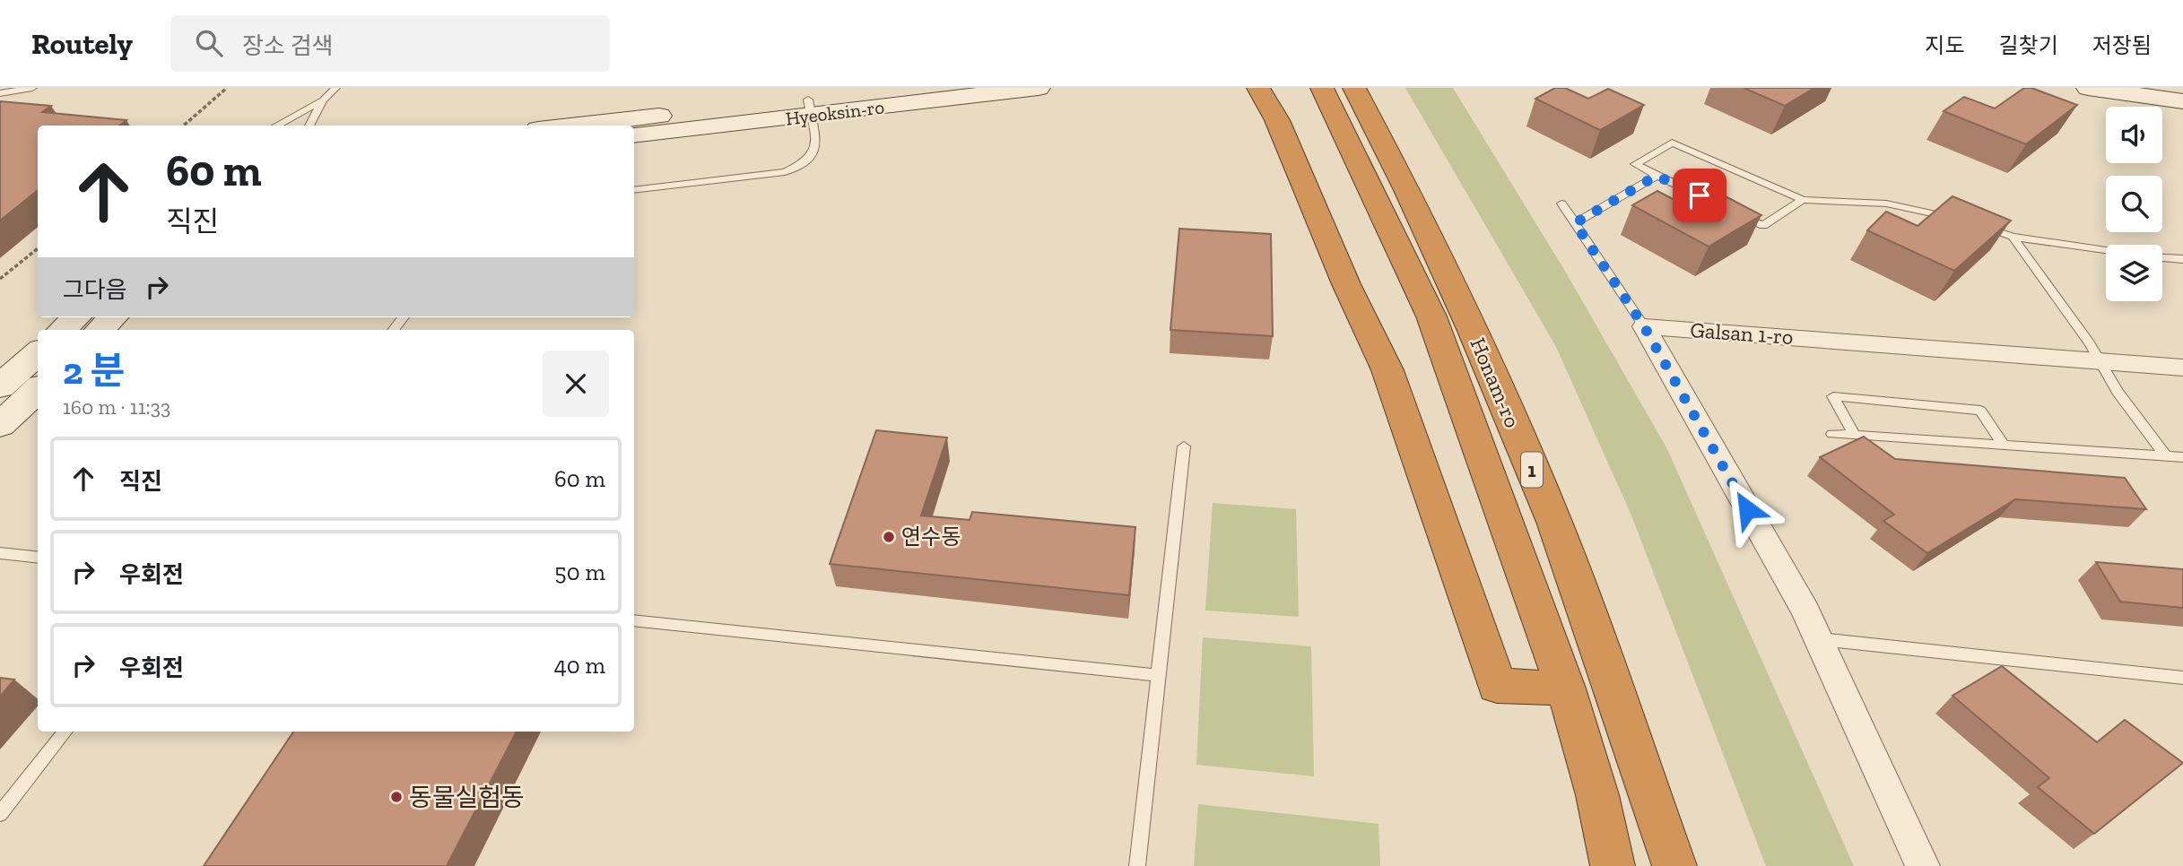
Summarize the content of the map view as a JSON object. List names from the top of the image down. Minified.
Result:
{"streets":{"highway":["Honam-ro","1"],"main road":["Hyeoksin-ro"],"street":["Galsan 1-ro"]},"places":["연수동","동물실험동"],"page":{"header":"Routely","search":"장소 검색","nav":["지도","길찾기","저장됨"],"turn":["60 m","직진"],"then":"그다음","heading":["2 분","160 m · 11:33"],"list":[{"name":"직진","value":"60 m"},{"name":"우회전","value":"50 m"},{"name":"우회전","value":"40 m"}]}}
